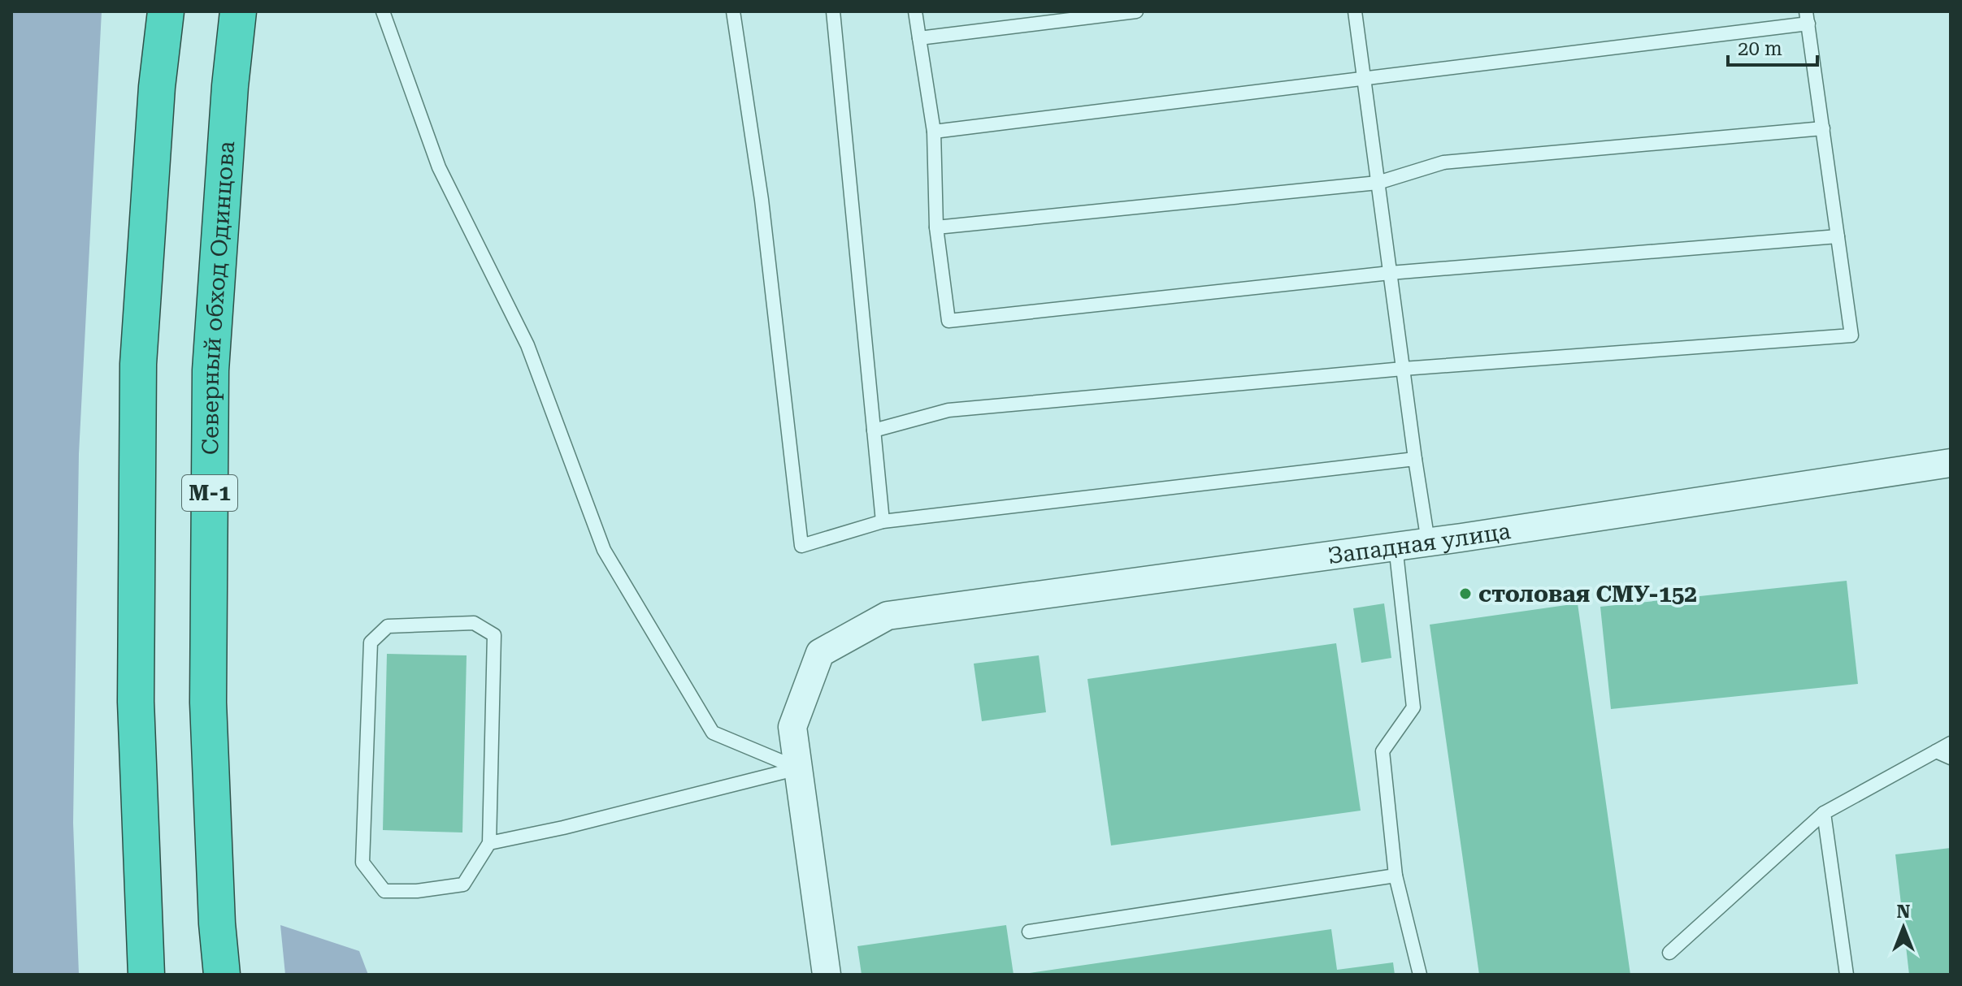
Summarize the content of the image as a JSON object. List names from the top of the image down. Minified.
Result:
{"streets":{"highway":["Северный обход Одинцова","М-1"],"street":["Западная улица"]},"places":["столовая СМУ-152"],"scale_bar":"20 m","north":"top"}
